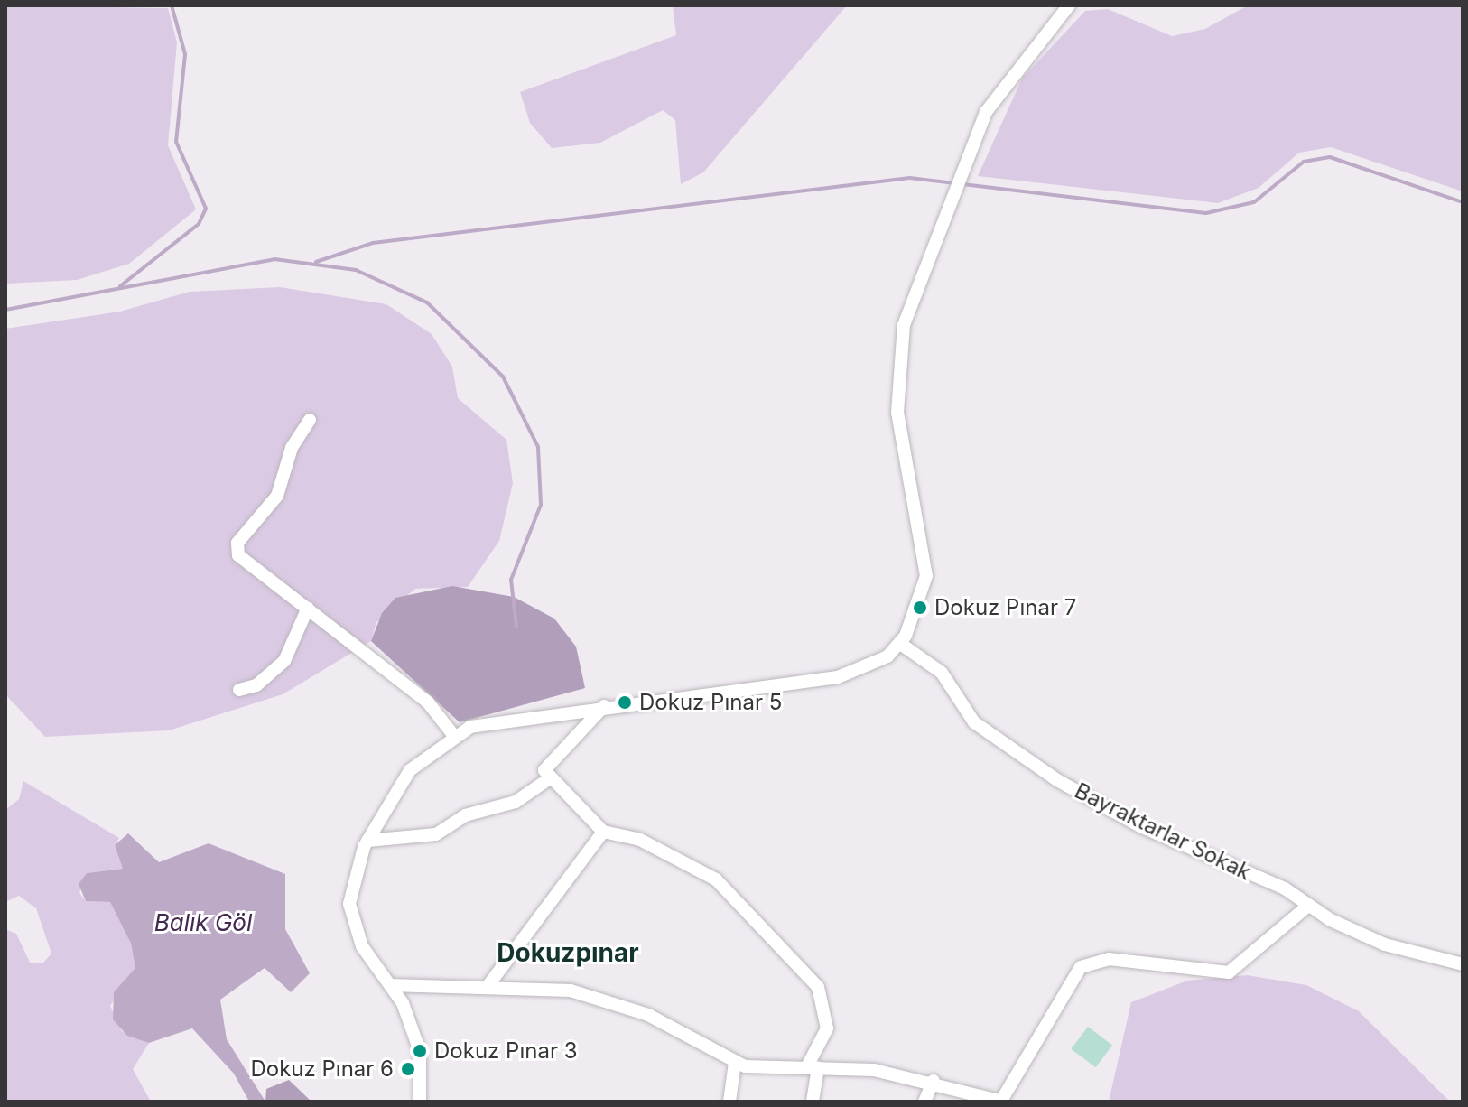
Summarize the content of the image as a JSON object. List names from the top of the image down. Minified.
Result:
{"streets":{"street":["Bayraktarlar Sokak"]},"districts":["Dokuzpınar"],"water":["Balık Göl"],"places":["Dokuz Pınar 7","Dokuz Pınar 5","Dokuz Pınar 3","Dokuz Pınar 6"]}
